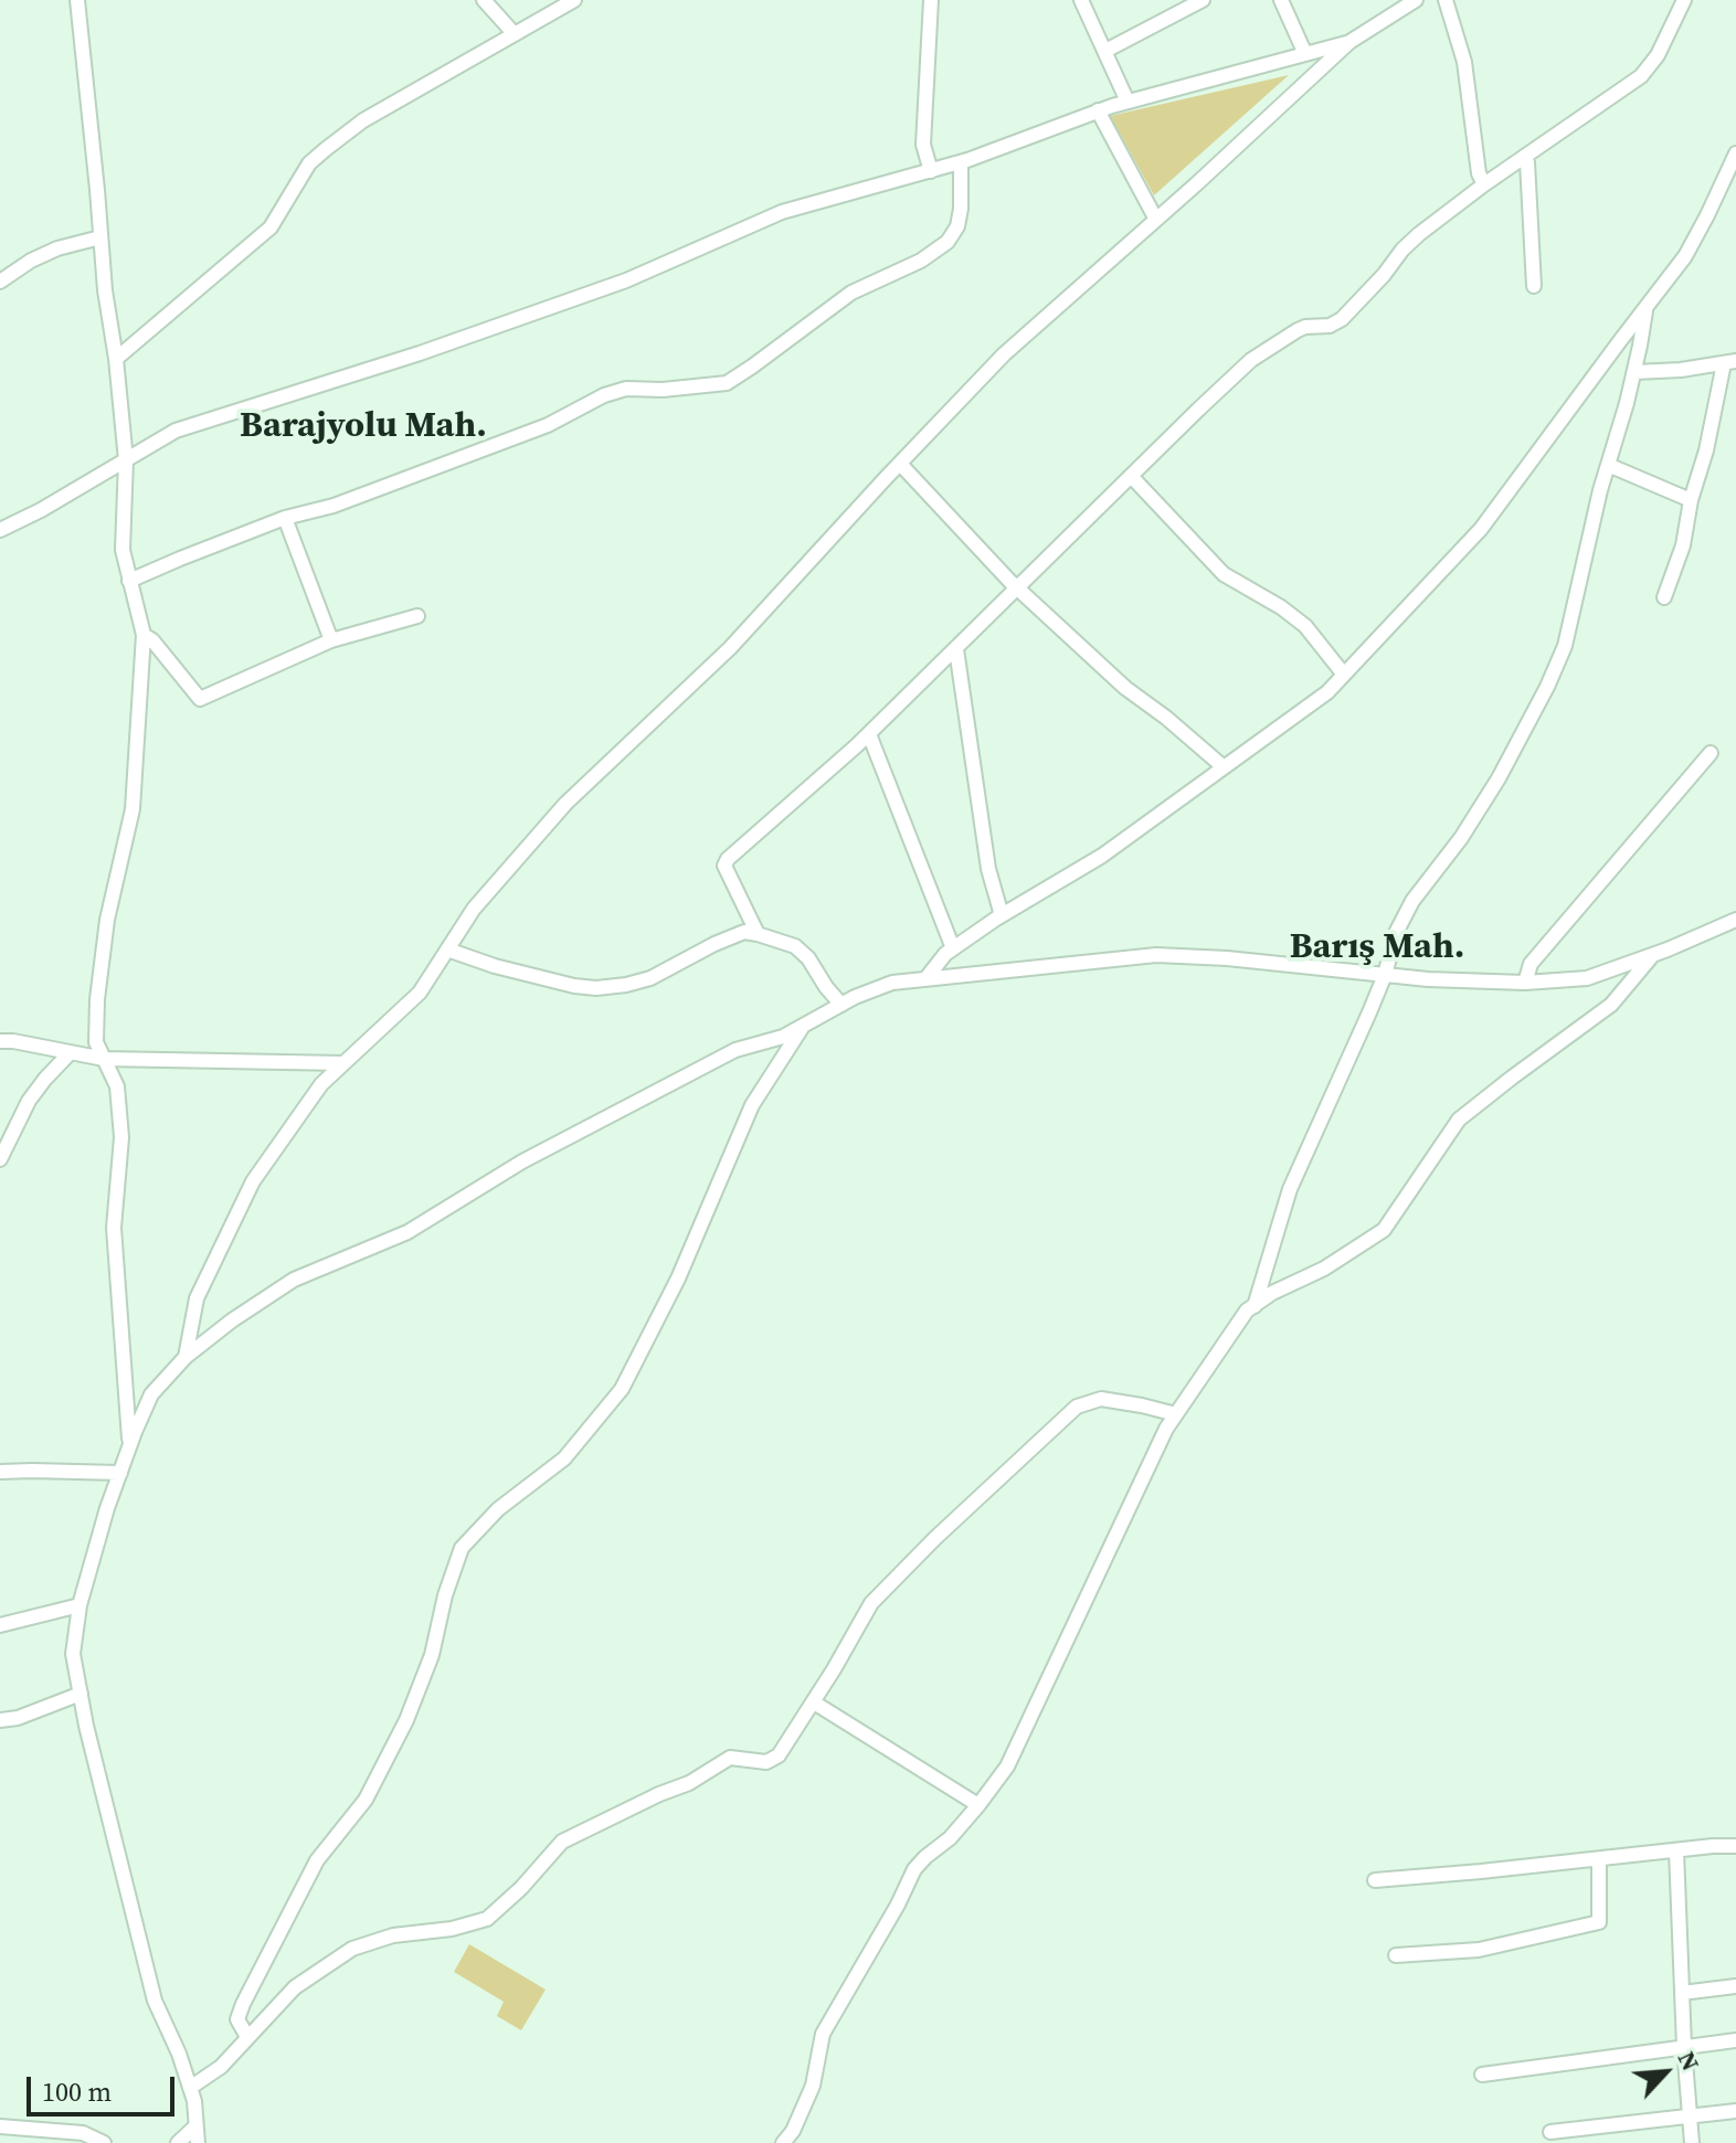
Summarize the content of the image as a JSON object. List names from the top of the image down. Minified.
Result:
{"districts":["Barajyolu Mah.","Barış Mah."],"scale_bar":"100 m","north":"top right"}
